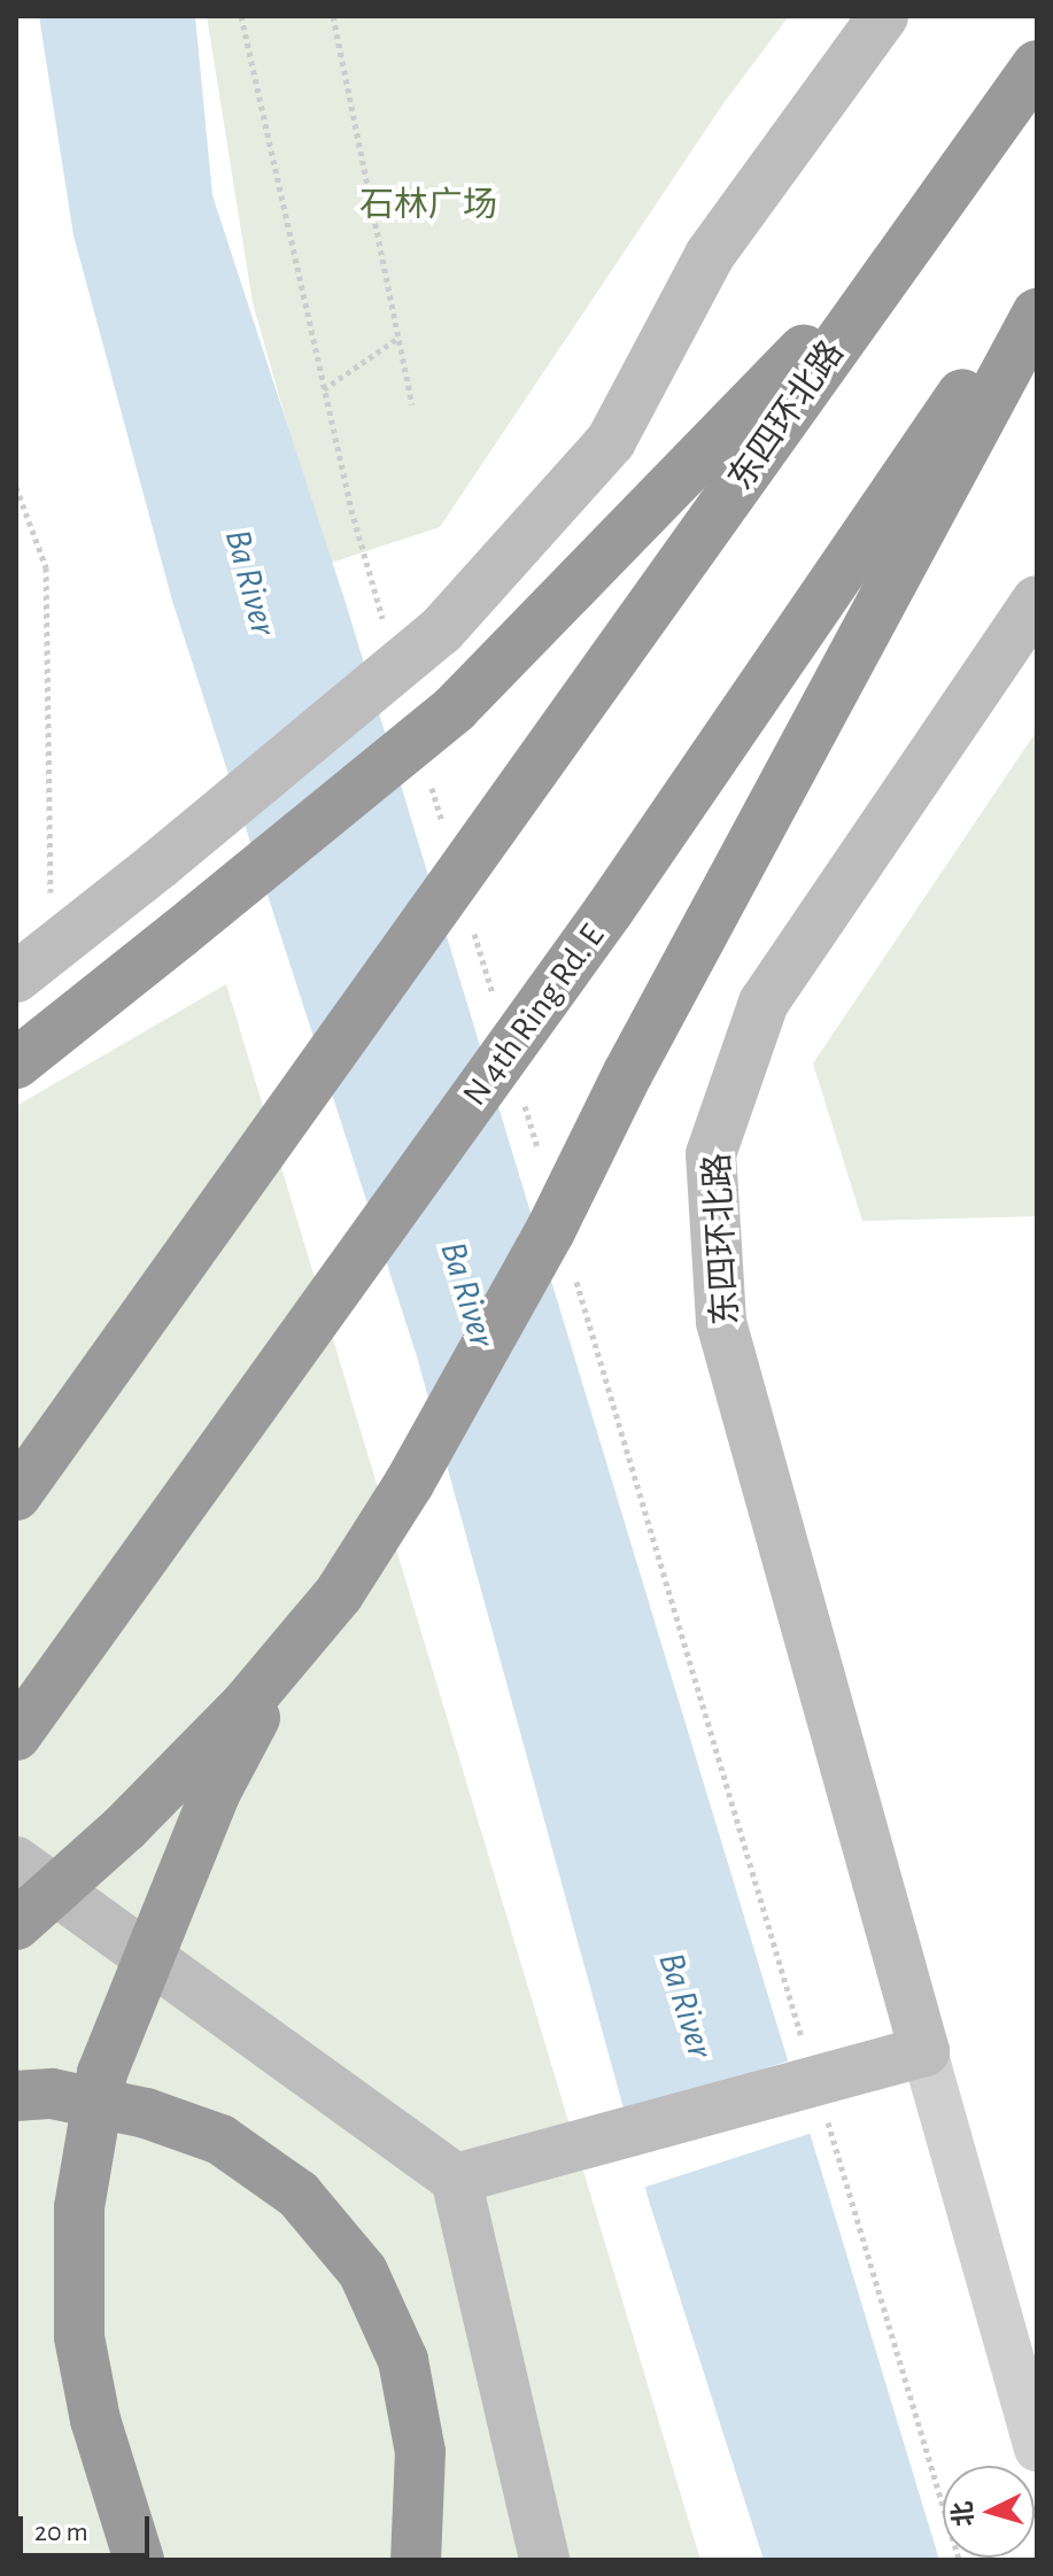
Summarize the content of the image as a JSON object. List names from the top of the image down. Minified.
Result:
{"streets":{"highway":["N 4th Ring Rd. E"],"street":["东四环北路"]},"water":["Ba River"],"parks":["石林广场"],"scale_bar":"20 m","north":"left"}
